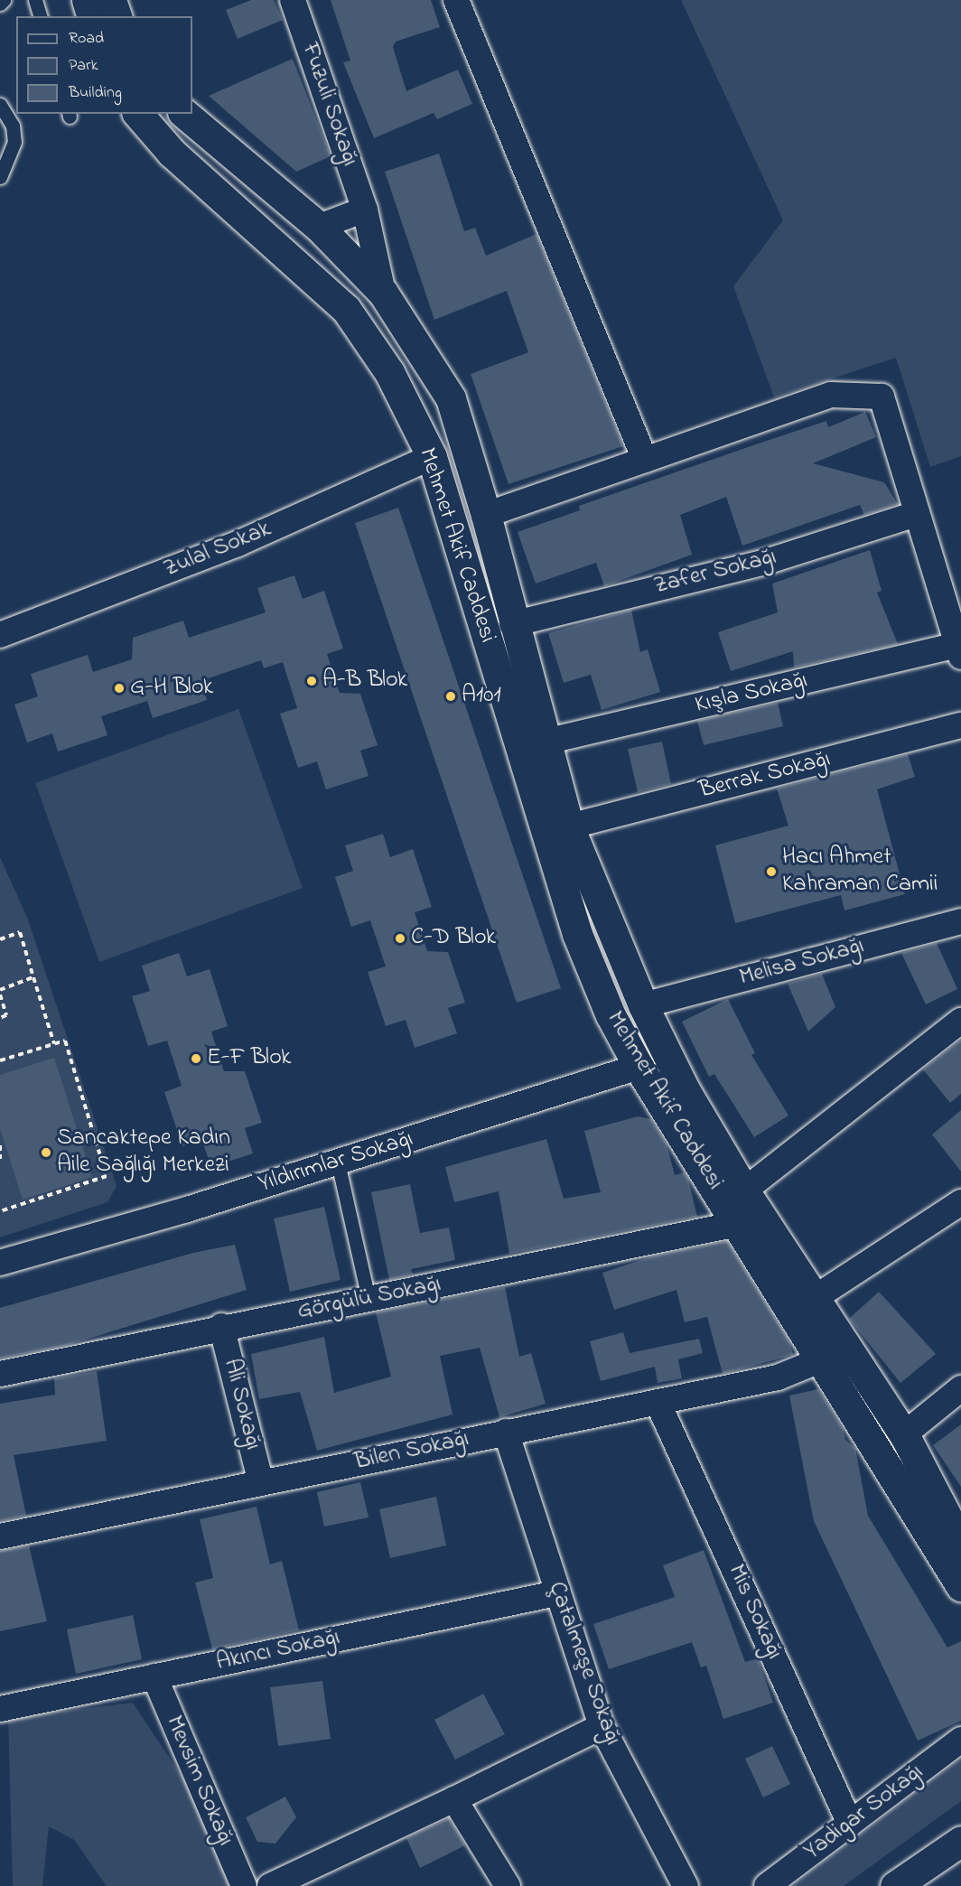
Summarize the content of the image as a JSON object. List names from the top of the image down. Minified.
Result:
{"streets":{"main road":["Mehmet Akif Caddesi"],"street":["Fuzuli Sokağı","Zulal Sokak","Zafer Sokağı","Kışla Sokağı","Berrak Sokağı","Melisa Sokağı","Yıldırımlar Sokağı","Görgülü Sokağı","Ali Sokağı","Bilen Sokağı","Mis Sokağı","Akıncı Sokağı","Çatalmeşe Sokağı","Mevsim Sokağı","Yadigar Sokağı"]},"crossings":[["Fuzuli Sokağı","Mehmet Akif Caddesi"],["Mehmet Akif Caddesi","Zulal Sokak"],["Mehmet Akif Caddesi","Zafer Sokağı"],["Mehmet Akif Caddesi","Kışla Sokağı"],["Mehmet Akif Caddesi","Berrak Sokağı"],["Mehmet Akif Caddesi","Melisa Sokağı"],["Mehmet Akif Caddesi","Yıldırımlar Sokağı"],["Mehmet Akif Caddesi","Görgülü Sokağı"],["Mehmet Akif Caddesi","Bilen Sokağı"],["Görgülü Sokağı","Ali Sokağı"],["Ali Sokağı","Bilen Sokağı"],["Bilen Sokağı","Mis Sokağı"],["Bilen Sokağı","Çatalmeşe Sokağı"],["Mis Sokağı","Yadigar Sokağı"],["Akıncı Sokağı","Çatalmeşe Sokağı"],["Akıncı Sokağı","Mevsim Sokağı"]],"places":["A-B Blok","G-H Blok","A101","Hacı Ahmet Kahraman Camii","C-D Blok","E-F Blok","Sancaktepe Kadın Aile Sağlığı Merkezi"],"legend":["Road","Park","Building"]}
